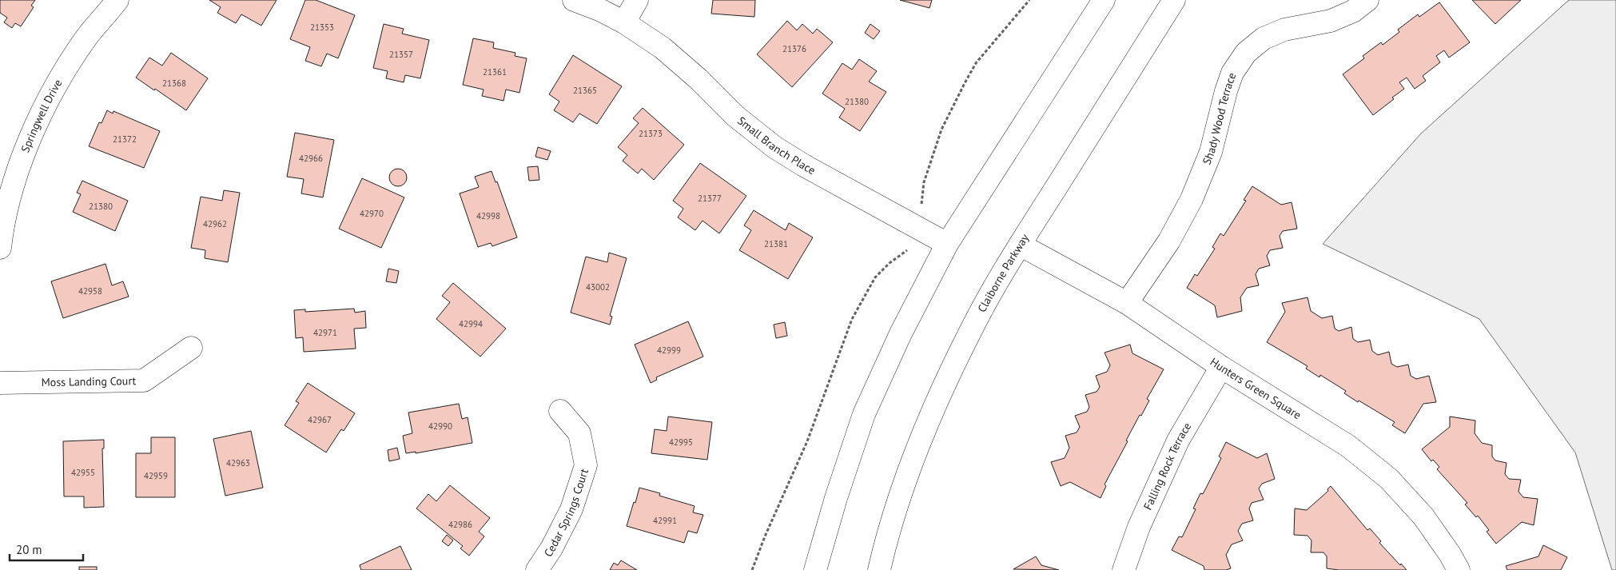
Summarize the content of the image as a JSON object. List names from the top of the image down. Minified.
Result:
{"streets":{"street":["Springwell Drive","Shady Wood Terrace","Small Branch Place","Claiborne Parkway","Moss Landing Court","Hunters Green Square","Falling Rock Terrace","Cedar Springs Court"]},"crossings":[["Shady Wood Terrace","Hunters Green Square"],["Claiborne Parkway","Hunters Green Square"],["Hunters Green Square","Falling Rock Terrace"]],"house_numbers":["21353","21376","21357","21361","21368","21365","21380","21373","21372","42966","21377","21380","42970","42998","42962","21381","43002","42958","42994","42971","42999","42967","42990","42995","42963","42955","42959","42991","42986"],"scale_bar":"20 m"}
